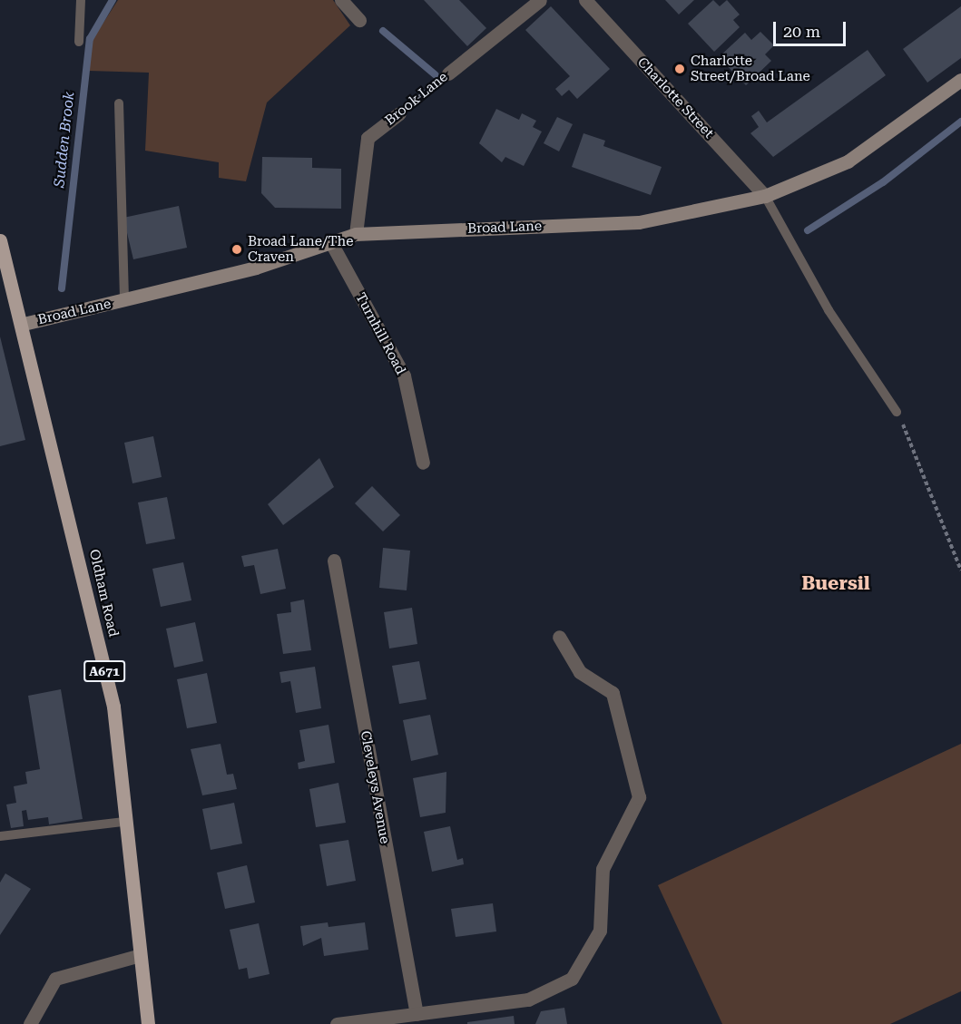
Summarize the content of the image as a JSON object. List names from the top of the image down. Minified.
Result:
{"streets":{"main road":["Broad Lane","Oldham Road","A671"],"street":["Charlotte Street","Brook Lane","Turnhill Road","Cleveleys Avenue"]},"crossings":[["Charlotte Street","Broad Lane"],["Brook Lane","Broad Lane"],["Broad Lane","Turnhill Road"],["Broad Lane","Oldham Road"]],"districts":["Buersil"],"water":["Sudden Brook"],"places":["Charlotte Street/Broad Lane","Broad Lane/The Craven"],"scale_bar":"20 m"}
